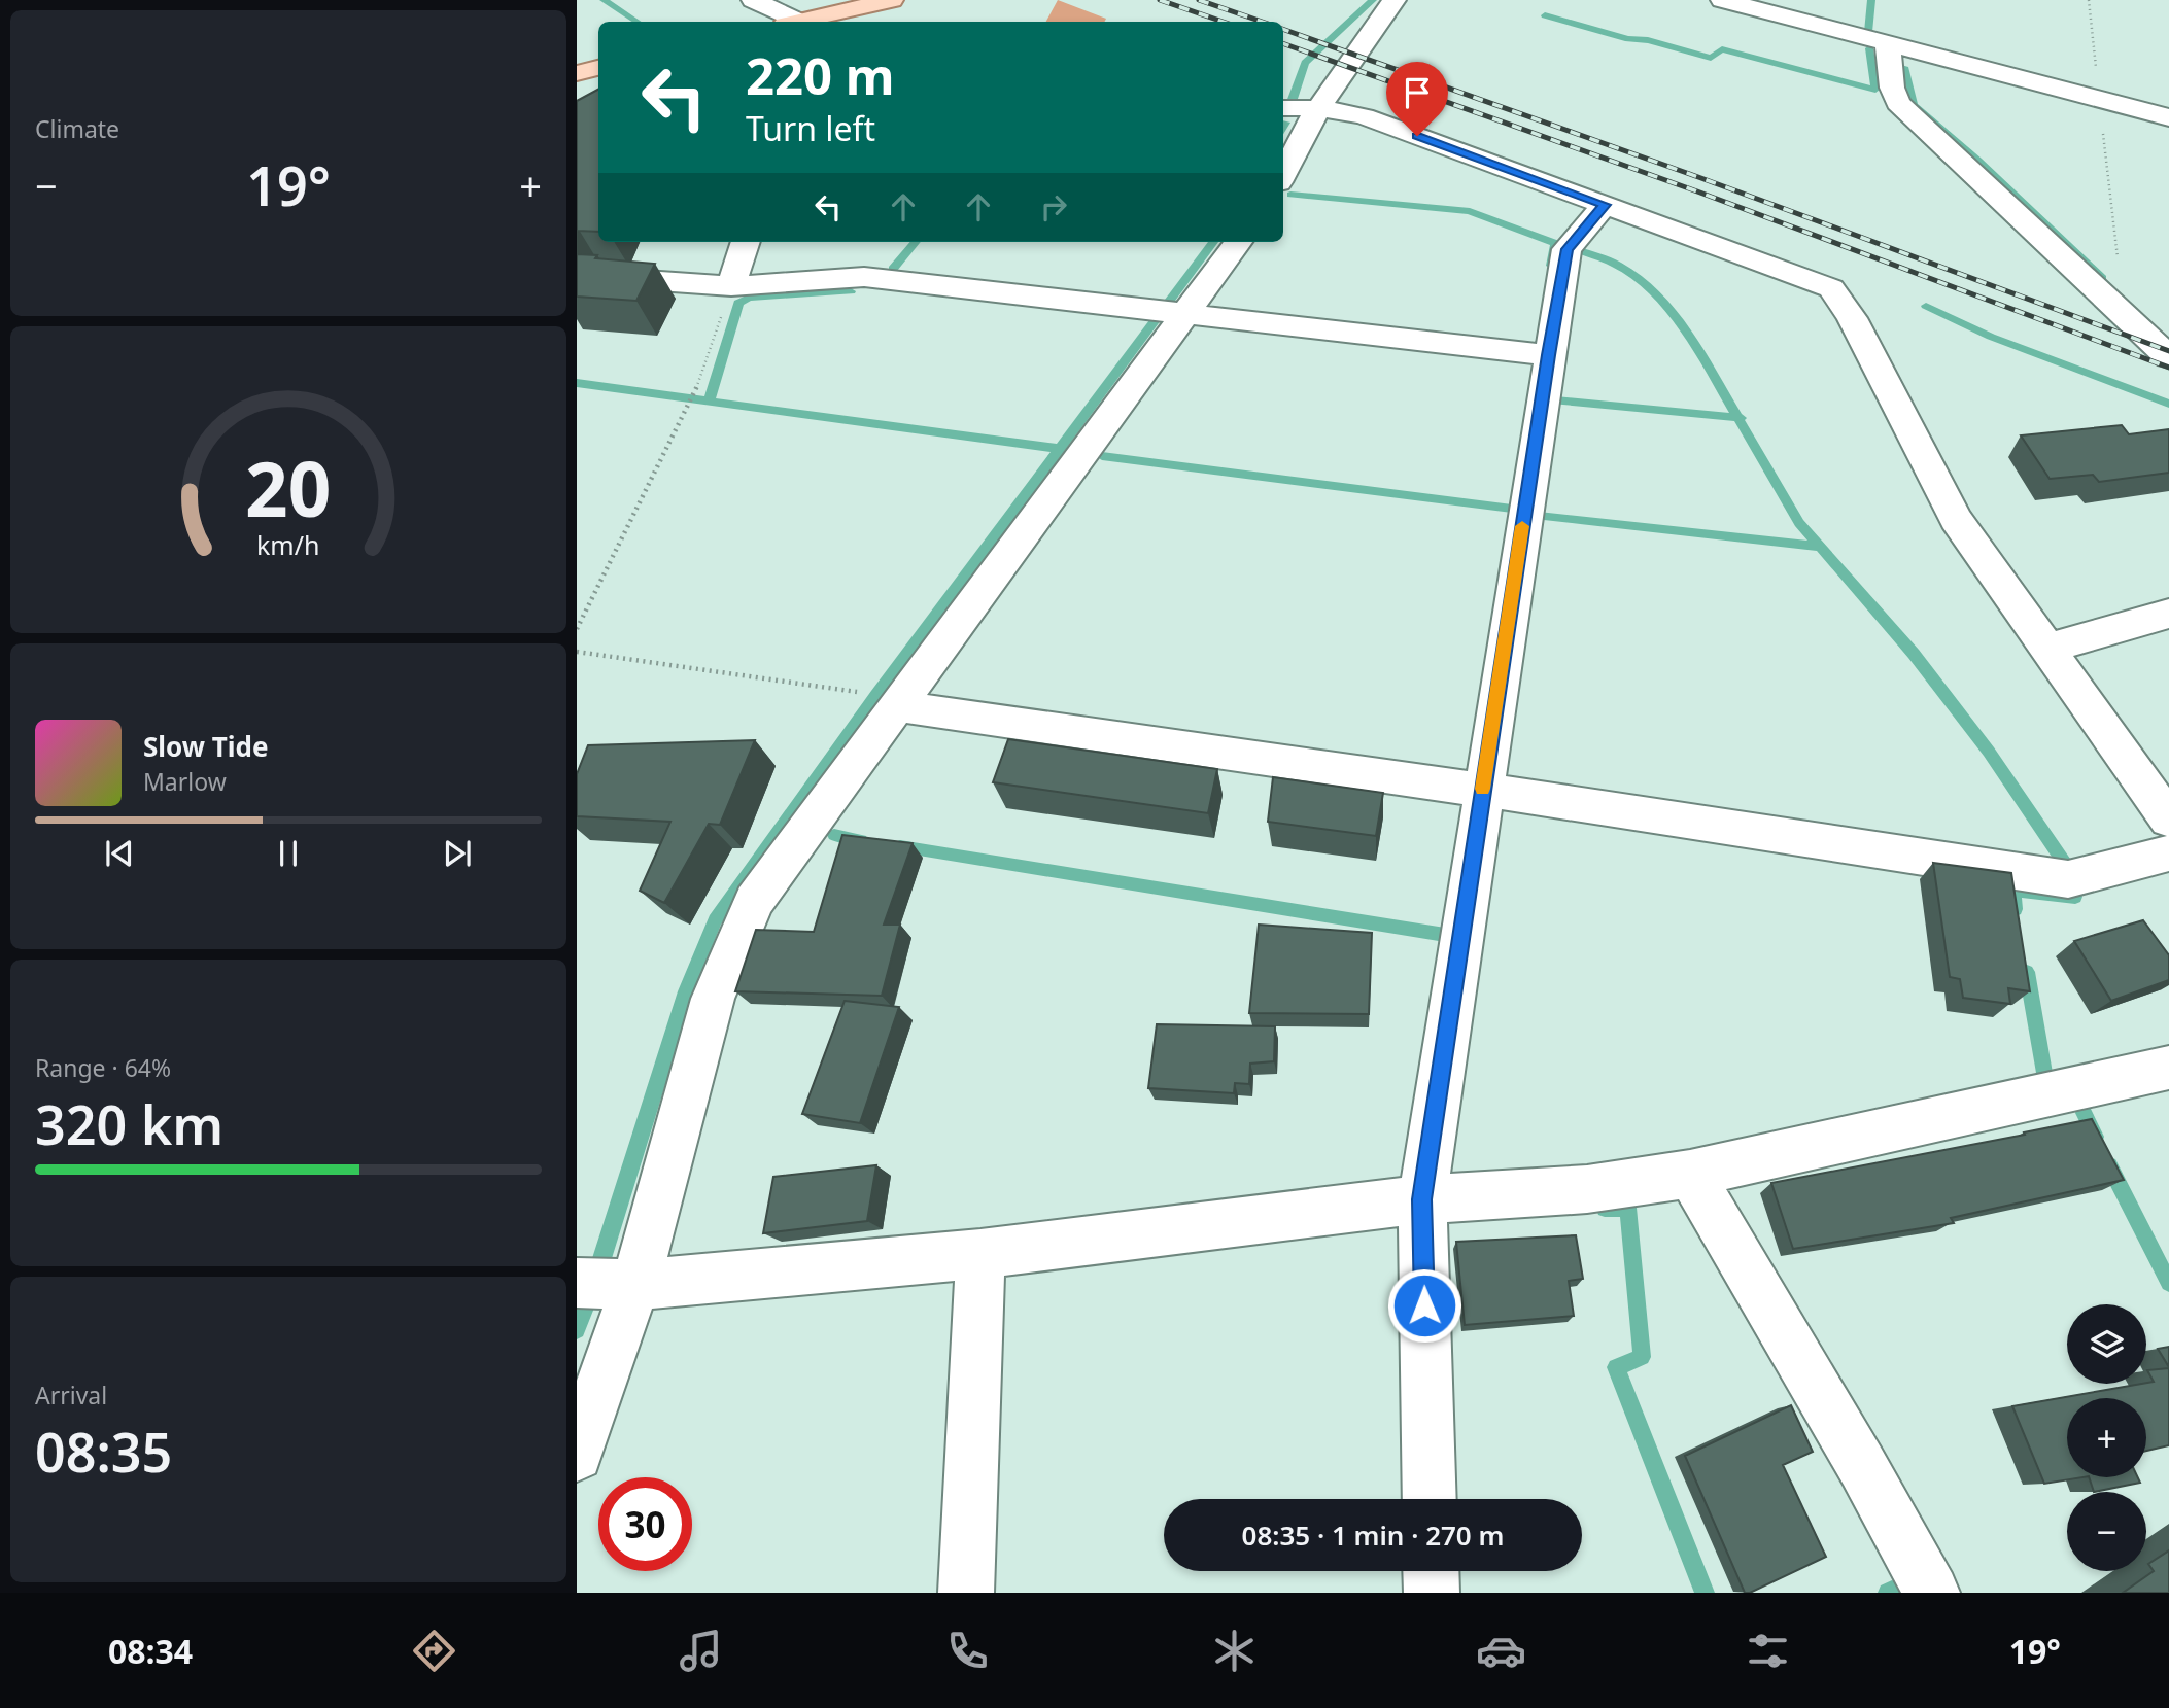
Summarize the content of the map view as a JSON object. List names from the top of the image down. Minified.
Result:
{"page":{"tile":["Climate",["Range · 64%","320 km"],["Arrival","08:35"]],"turn":["220 m","Turn left"],"heat":["−","19°","+"],"song":["Slow Tide","Marlow"],"map_buttons":["+","−"],"limit":"30","trip":"08:35 · 1 min · 270 m","tabs":["08:34","19°"],"gauge":["20","km/h"]}}
